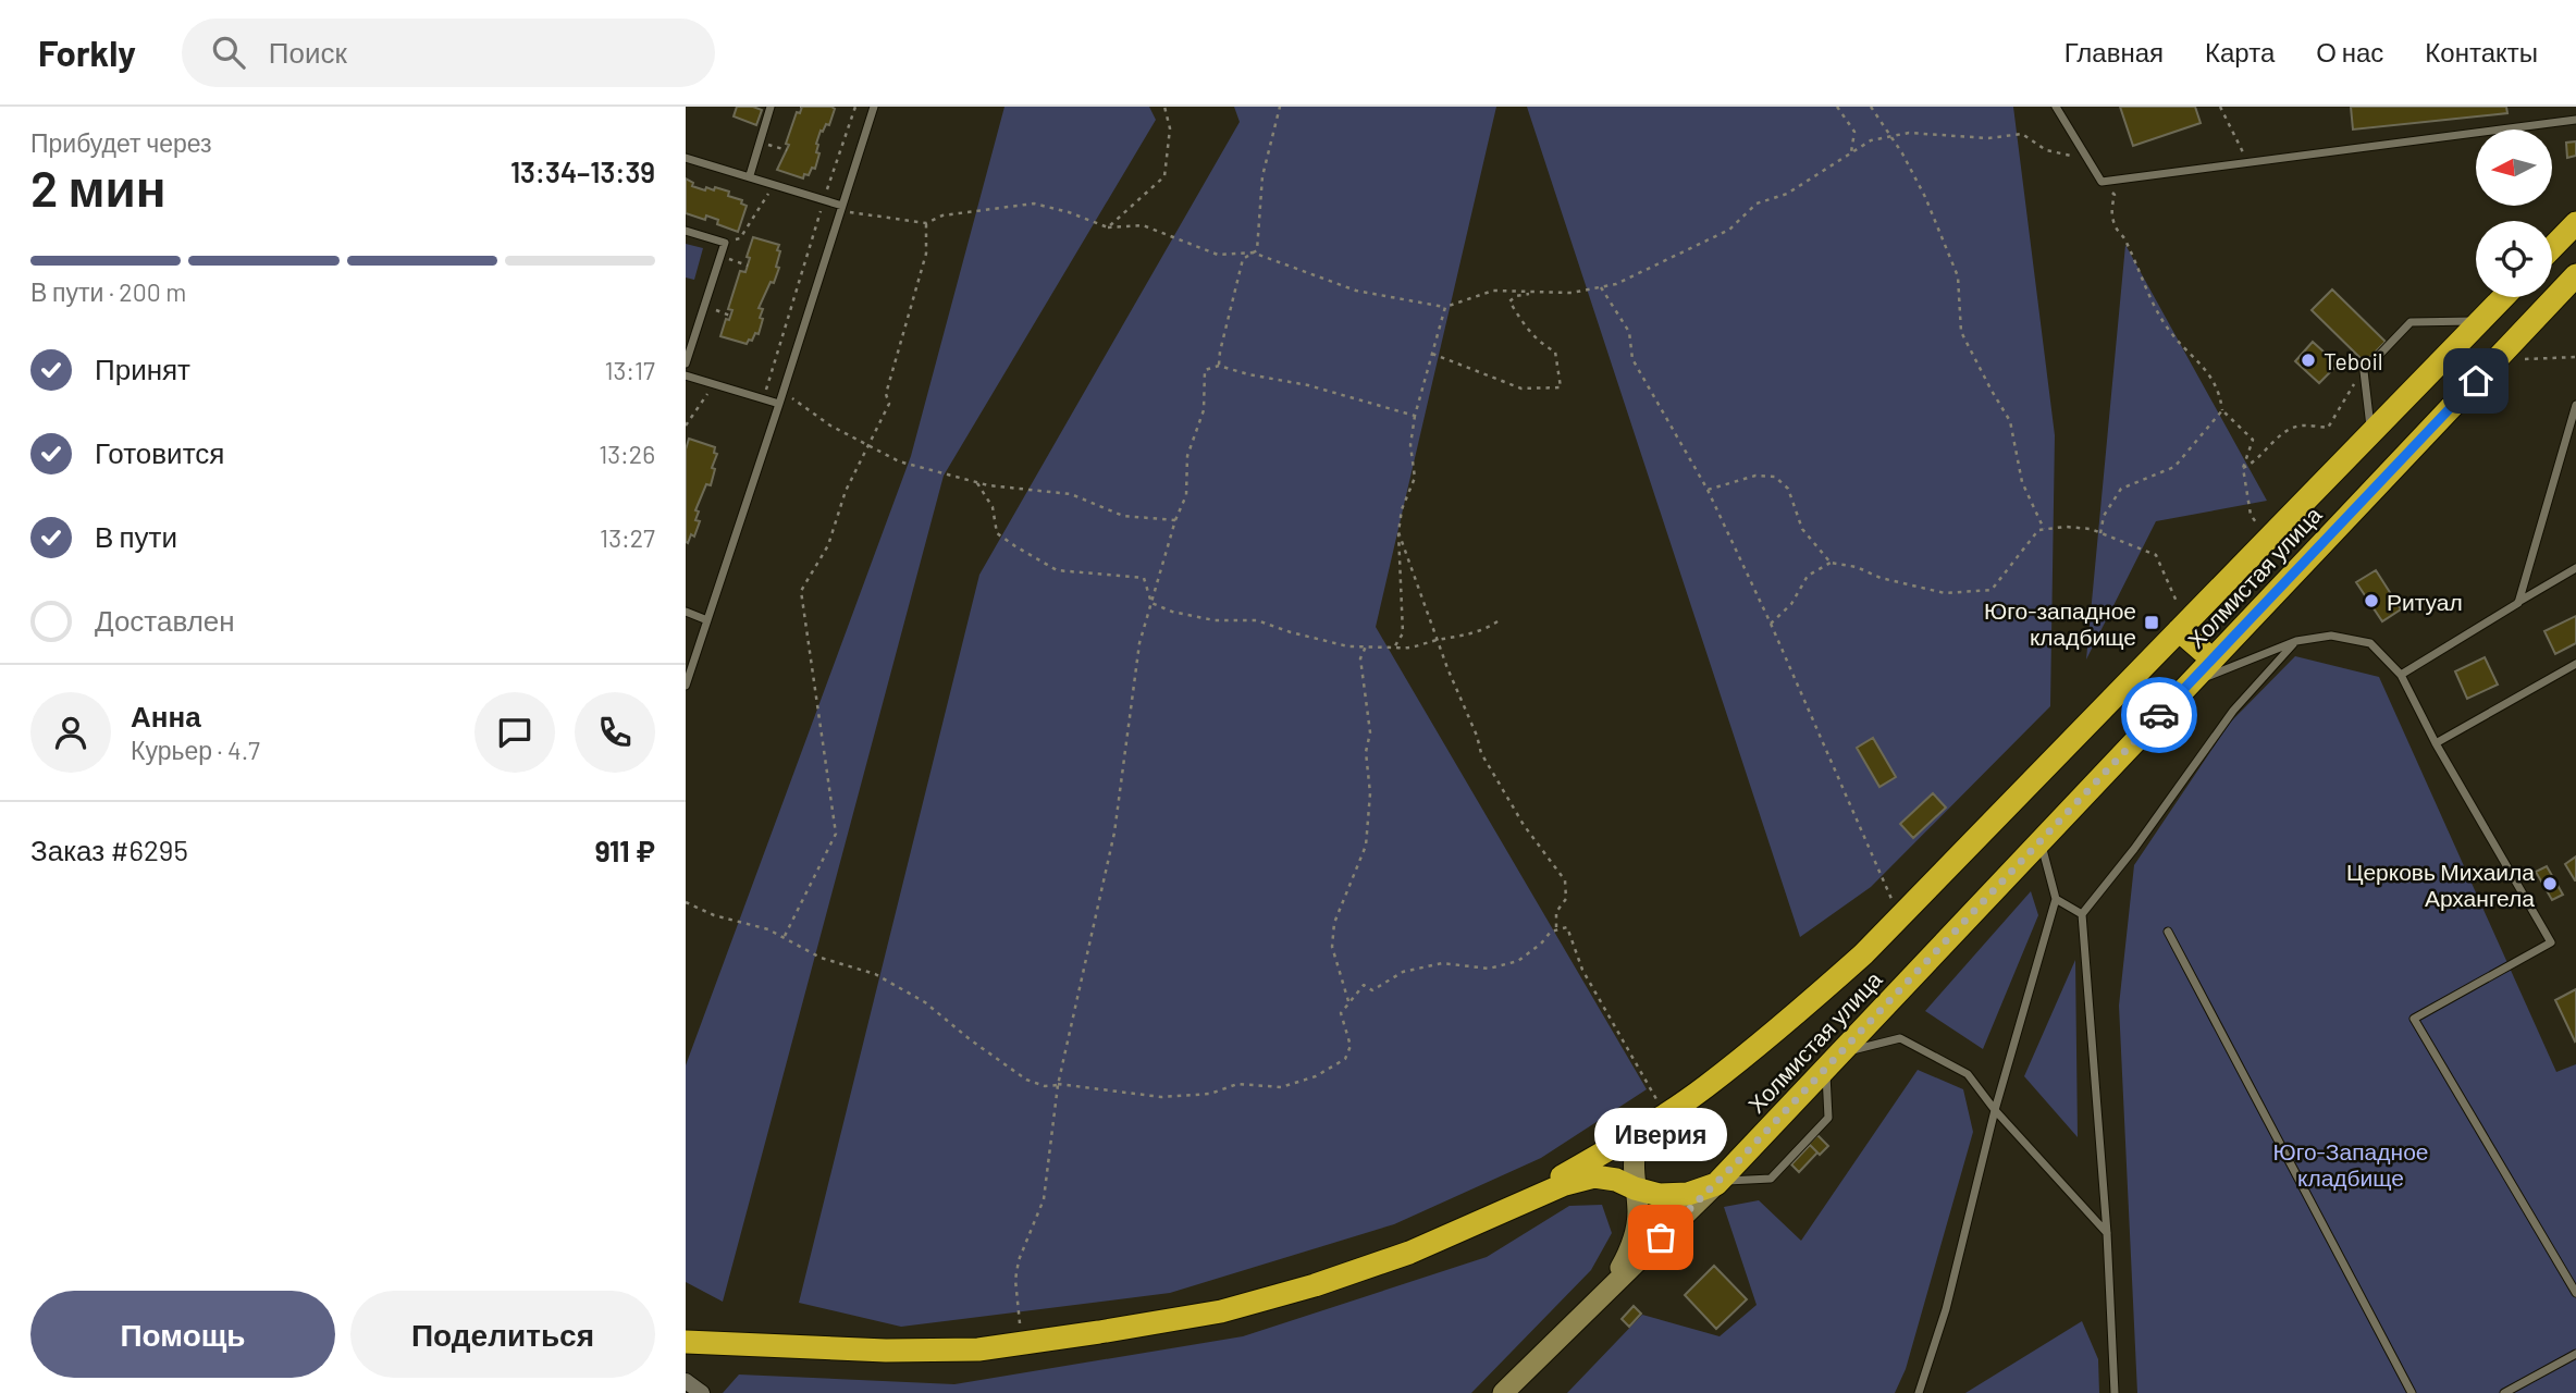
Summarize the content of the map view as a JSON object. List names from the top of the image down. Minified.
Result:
{"streets":{"highway":["Холмистая улица"]},"parks":["Юго-Западное кладбище"],"places":{"other":["Teboil","Ритуал","Церковь Михаила Архангела","Иверия"],"transit":["Юго-западное кладбище"]},"north":"left","page":{"header":"Forkly","search":"Поиск","nav":["Главная","Карта","О нас","Контакты"],"heading":["2 мин","Прибудет через","13:34–13:39"],"panel":["Анна","Курьер · 4.7","Заказ #6295","911 ₽"],"bar":"В пути · 200 m","list":[["Принят","13:17"],["Готовится","13:26"],["В пути","13:27"],"Доставлен"],"bubble":"Иверия","buttons":["Помощь","Поделиться"]}}
